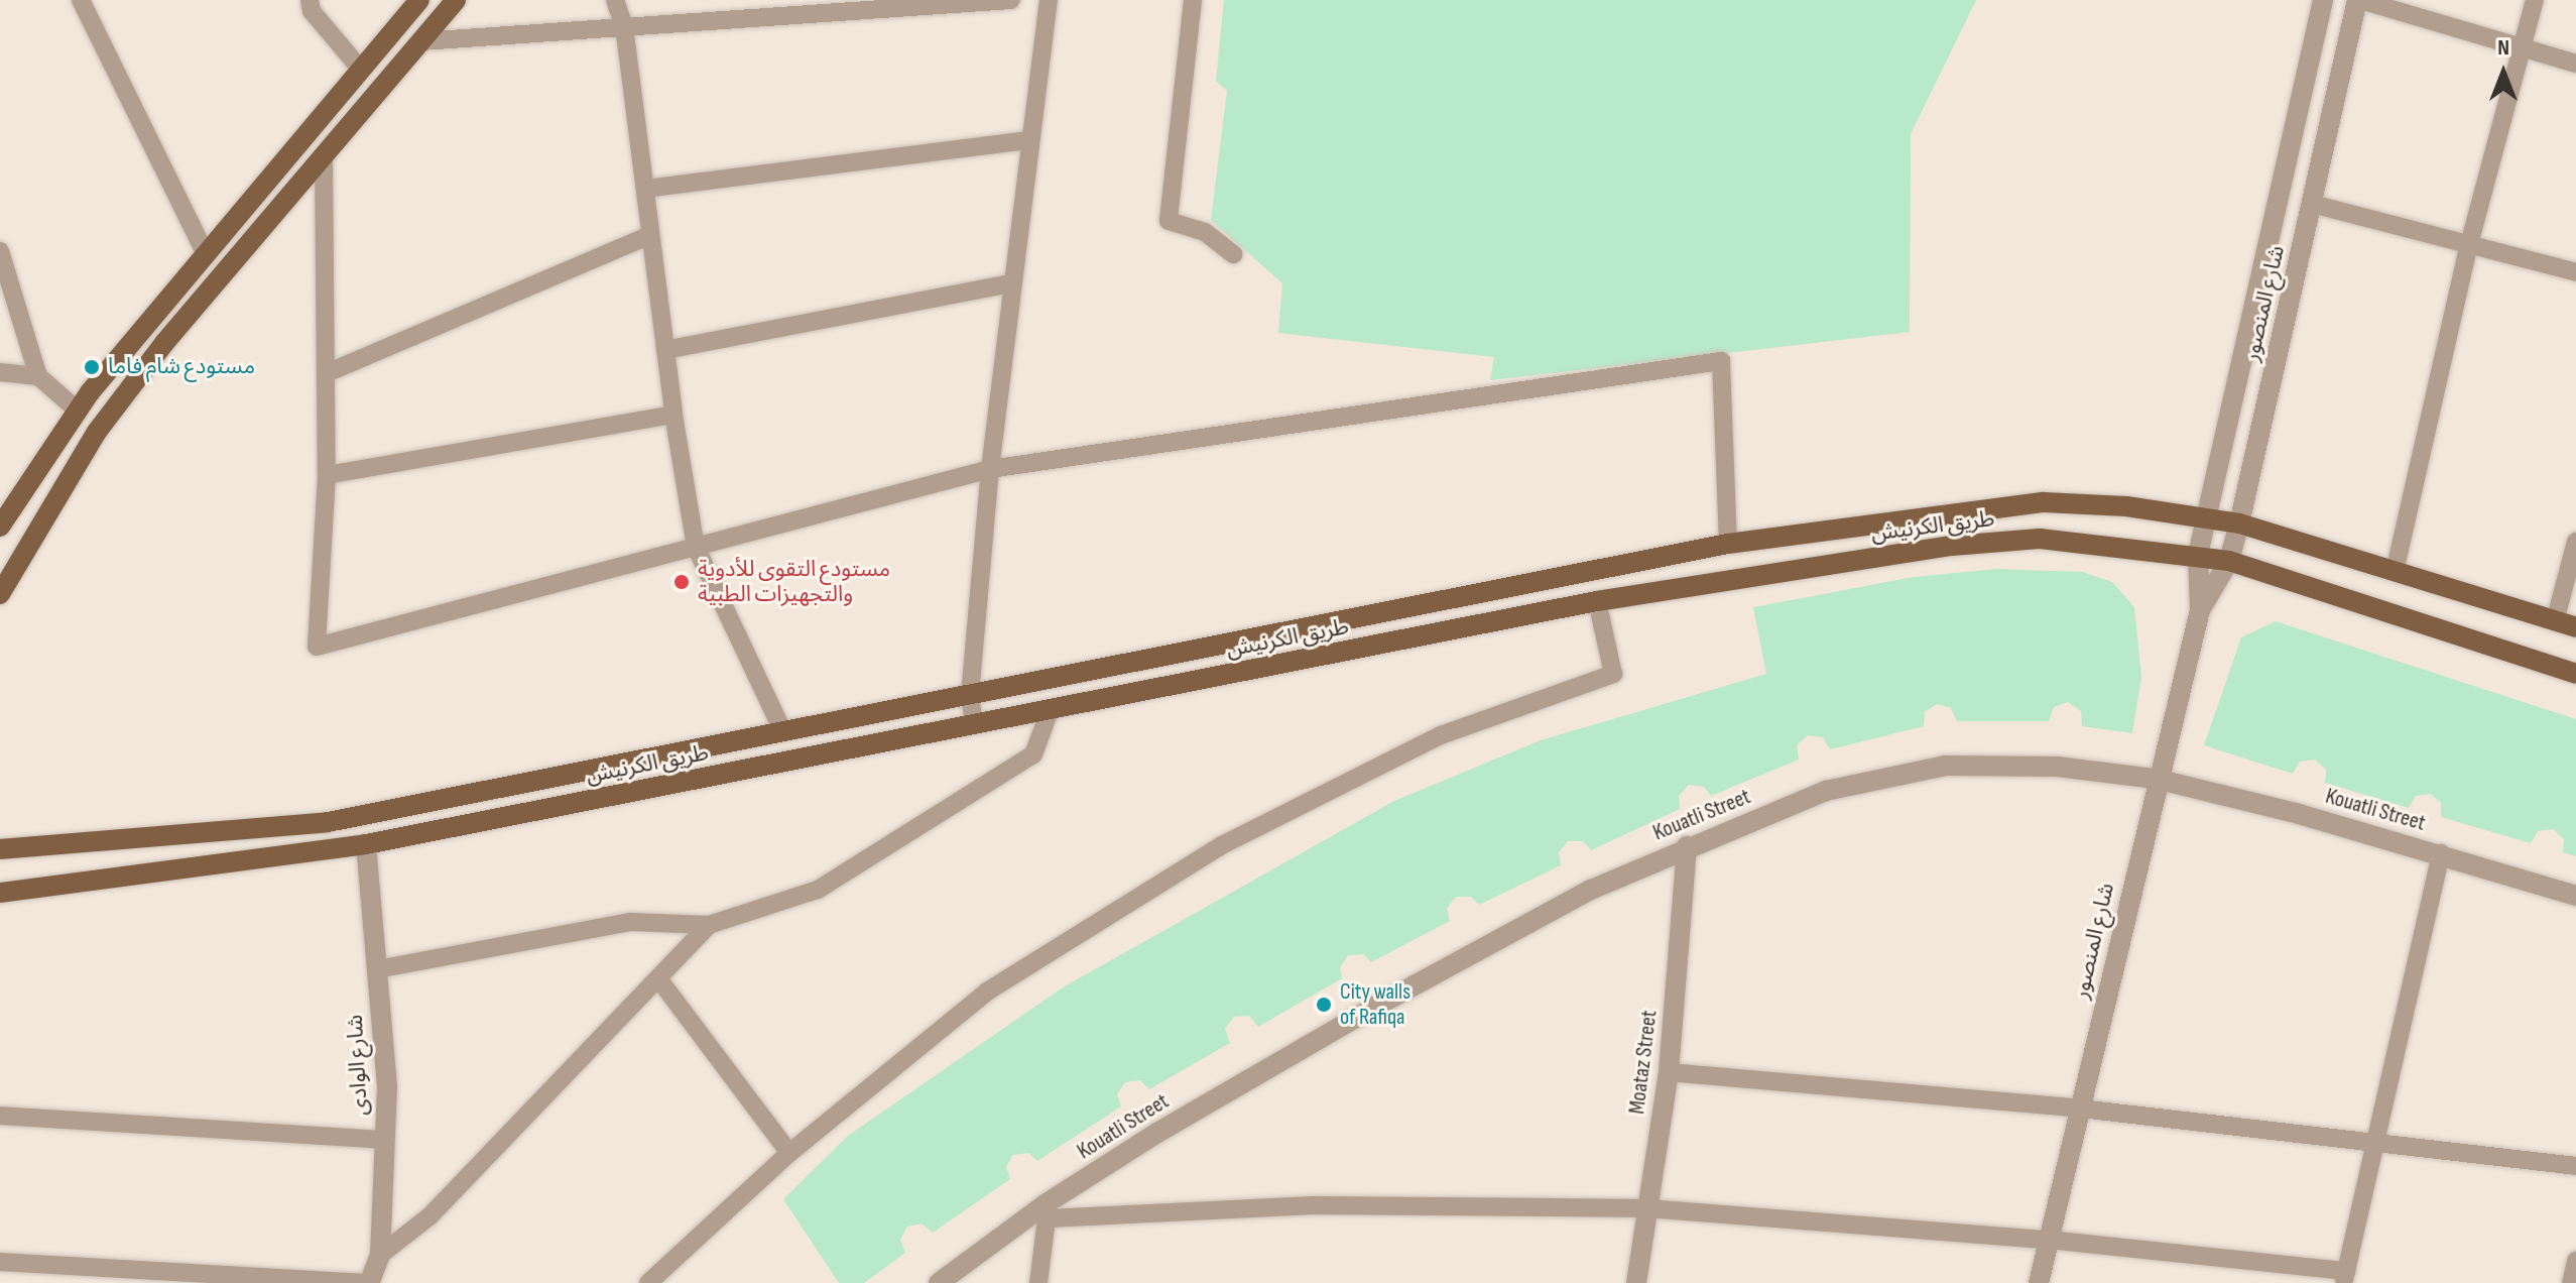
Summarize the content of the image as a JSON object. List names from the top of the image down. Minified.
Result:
{"streets":{"main road":["طريق الكرنيش"],"street":["شارع المنصور","Kouatli Street","Moataz Street","شارع الوادى"]},"crossings":[["شارع المنصور","طريق الكرنيش"],["شارع المنصور","Kouatli Street"],["طريق الكرنيش","شارع الوادى"],["Kouatli Street","Moataz Street"]],"places":["مستودع شام فاما","مستودع التقوى للأدوية والتجهيزات الطبية","City walls of Rafiqa"],"north":"top"}
